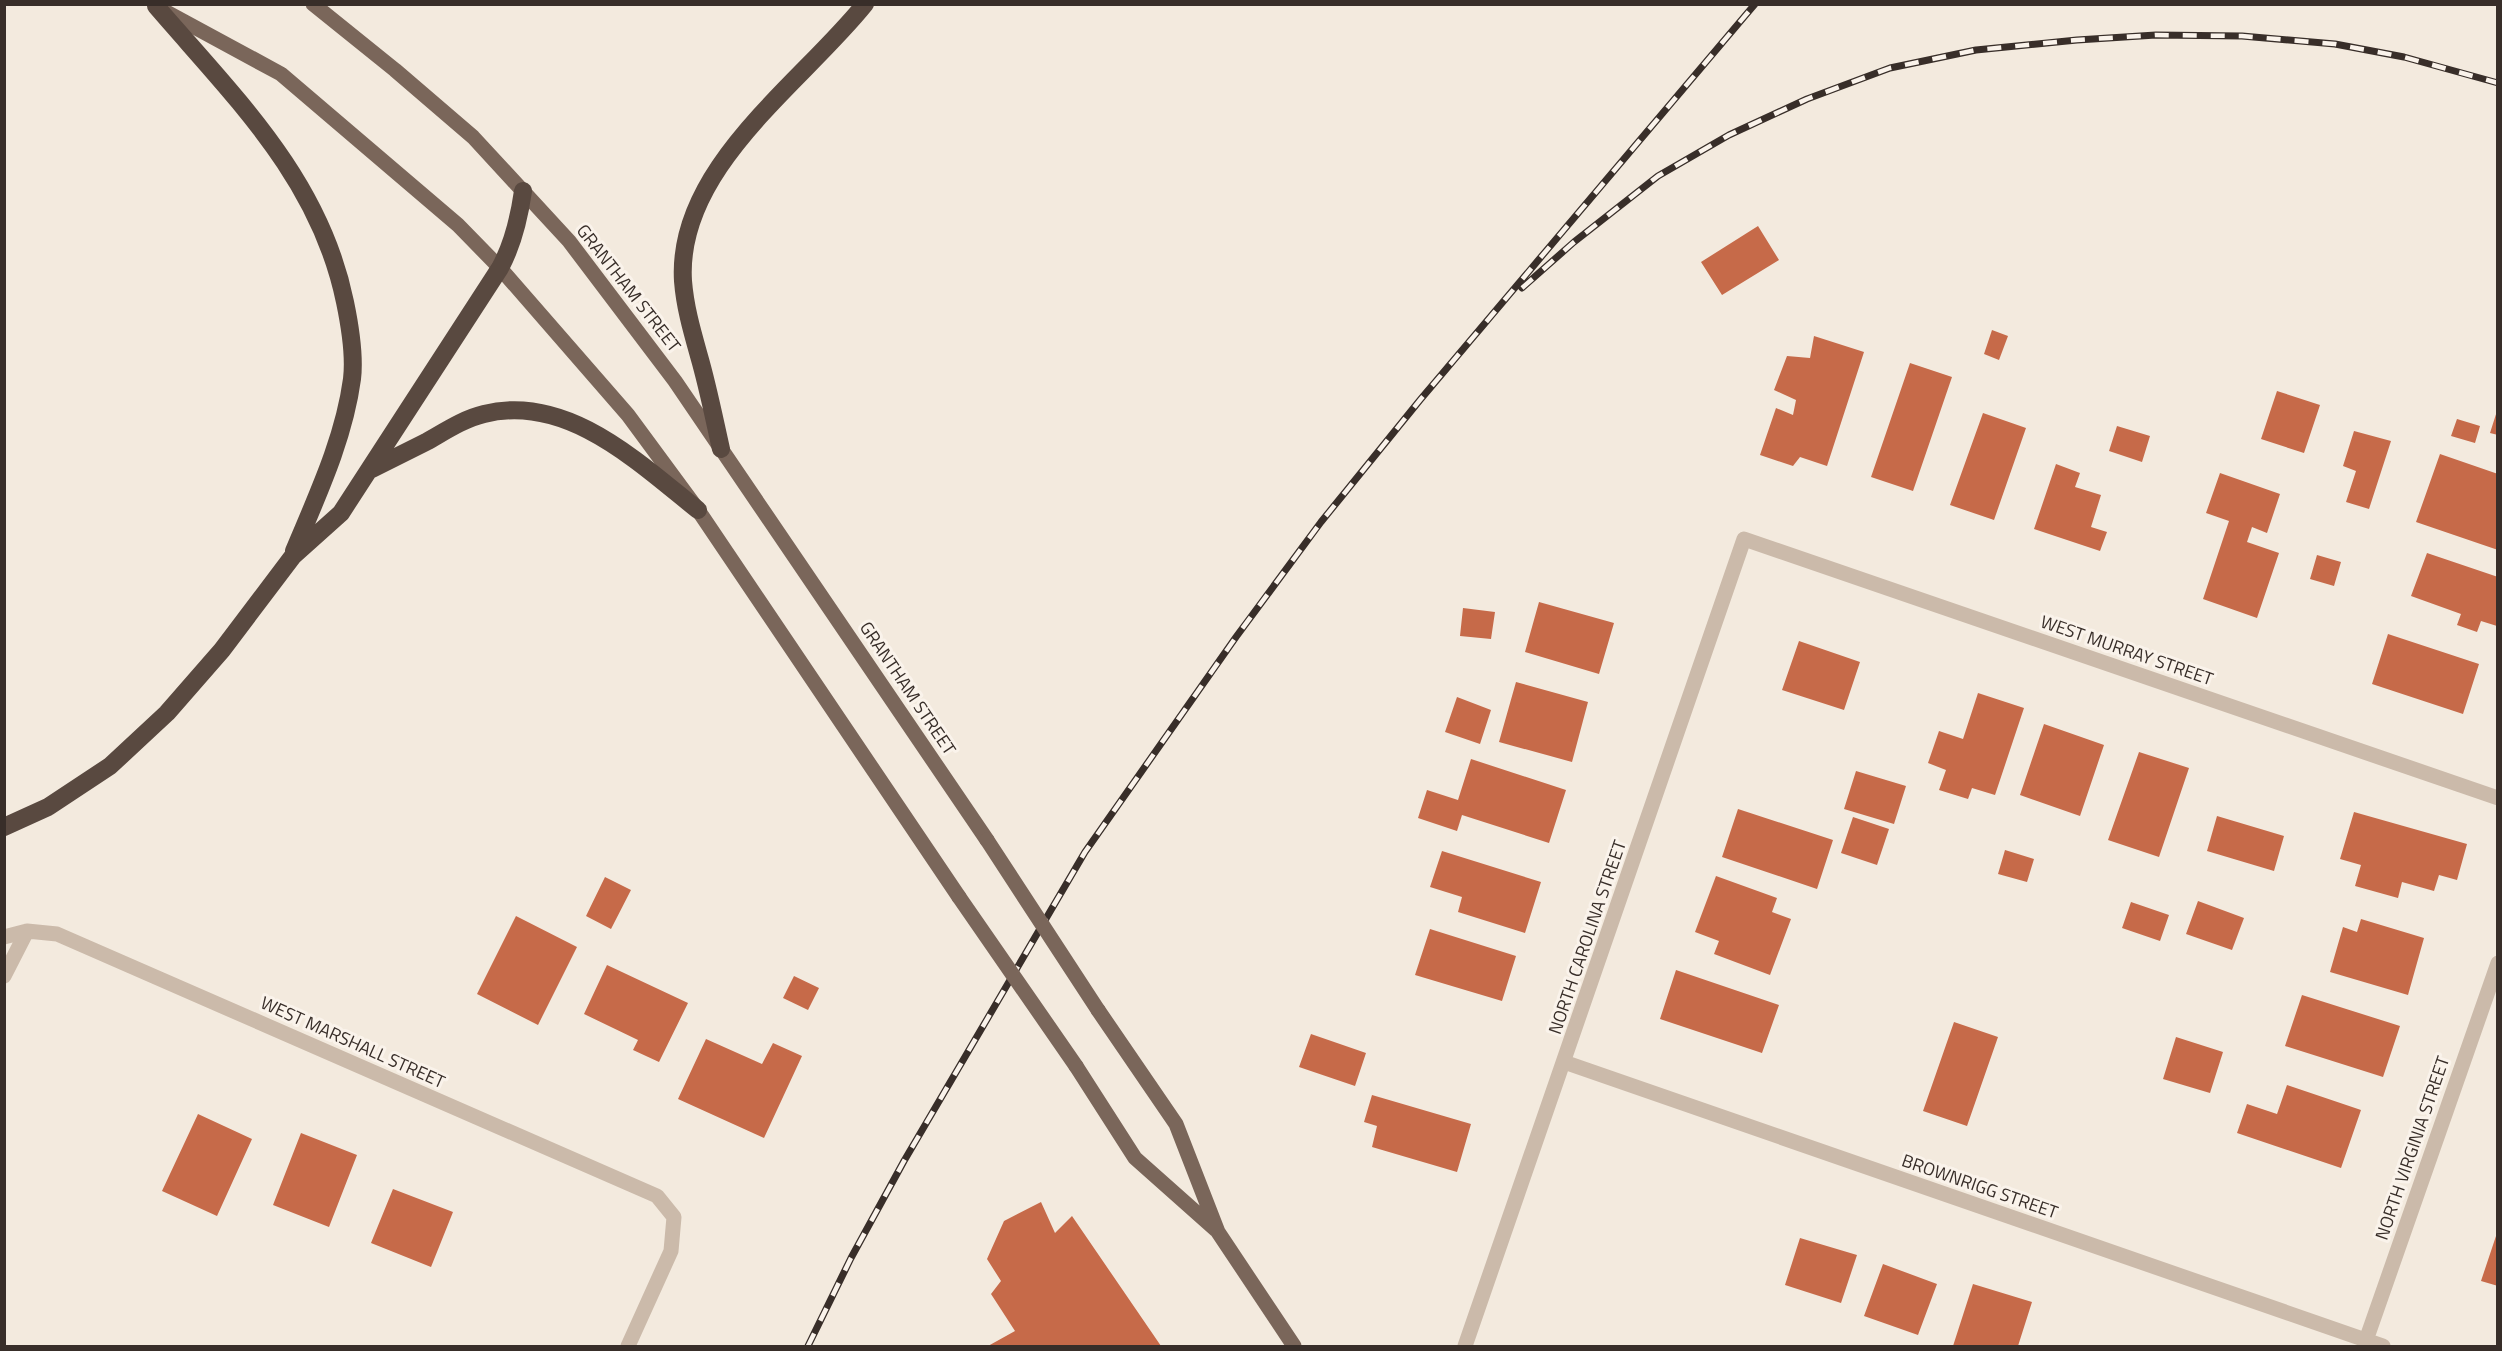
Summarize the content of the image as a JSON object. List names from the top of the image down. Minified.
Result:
{"streets":{"main road":["GRANTHAM STREET"],"street":["WEST MURRAY STREET","NORTH CAROLINA STREET","WEST MARSHALL STREET","NORTH VIRGINIA STREET","BROWNRIGG STREET"]},"crossings":[["WEST MURRAY STREET","NORTH CAROLINA STREET"],["NORTH CAROLINA STREET","BROWNRIGG STREET"],["NORTH VIRGINIA STREET","BROWNRIGG STREET"]]}
